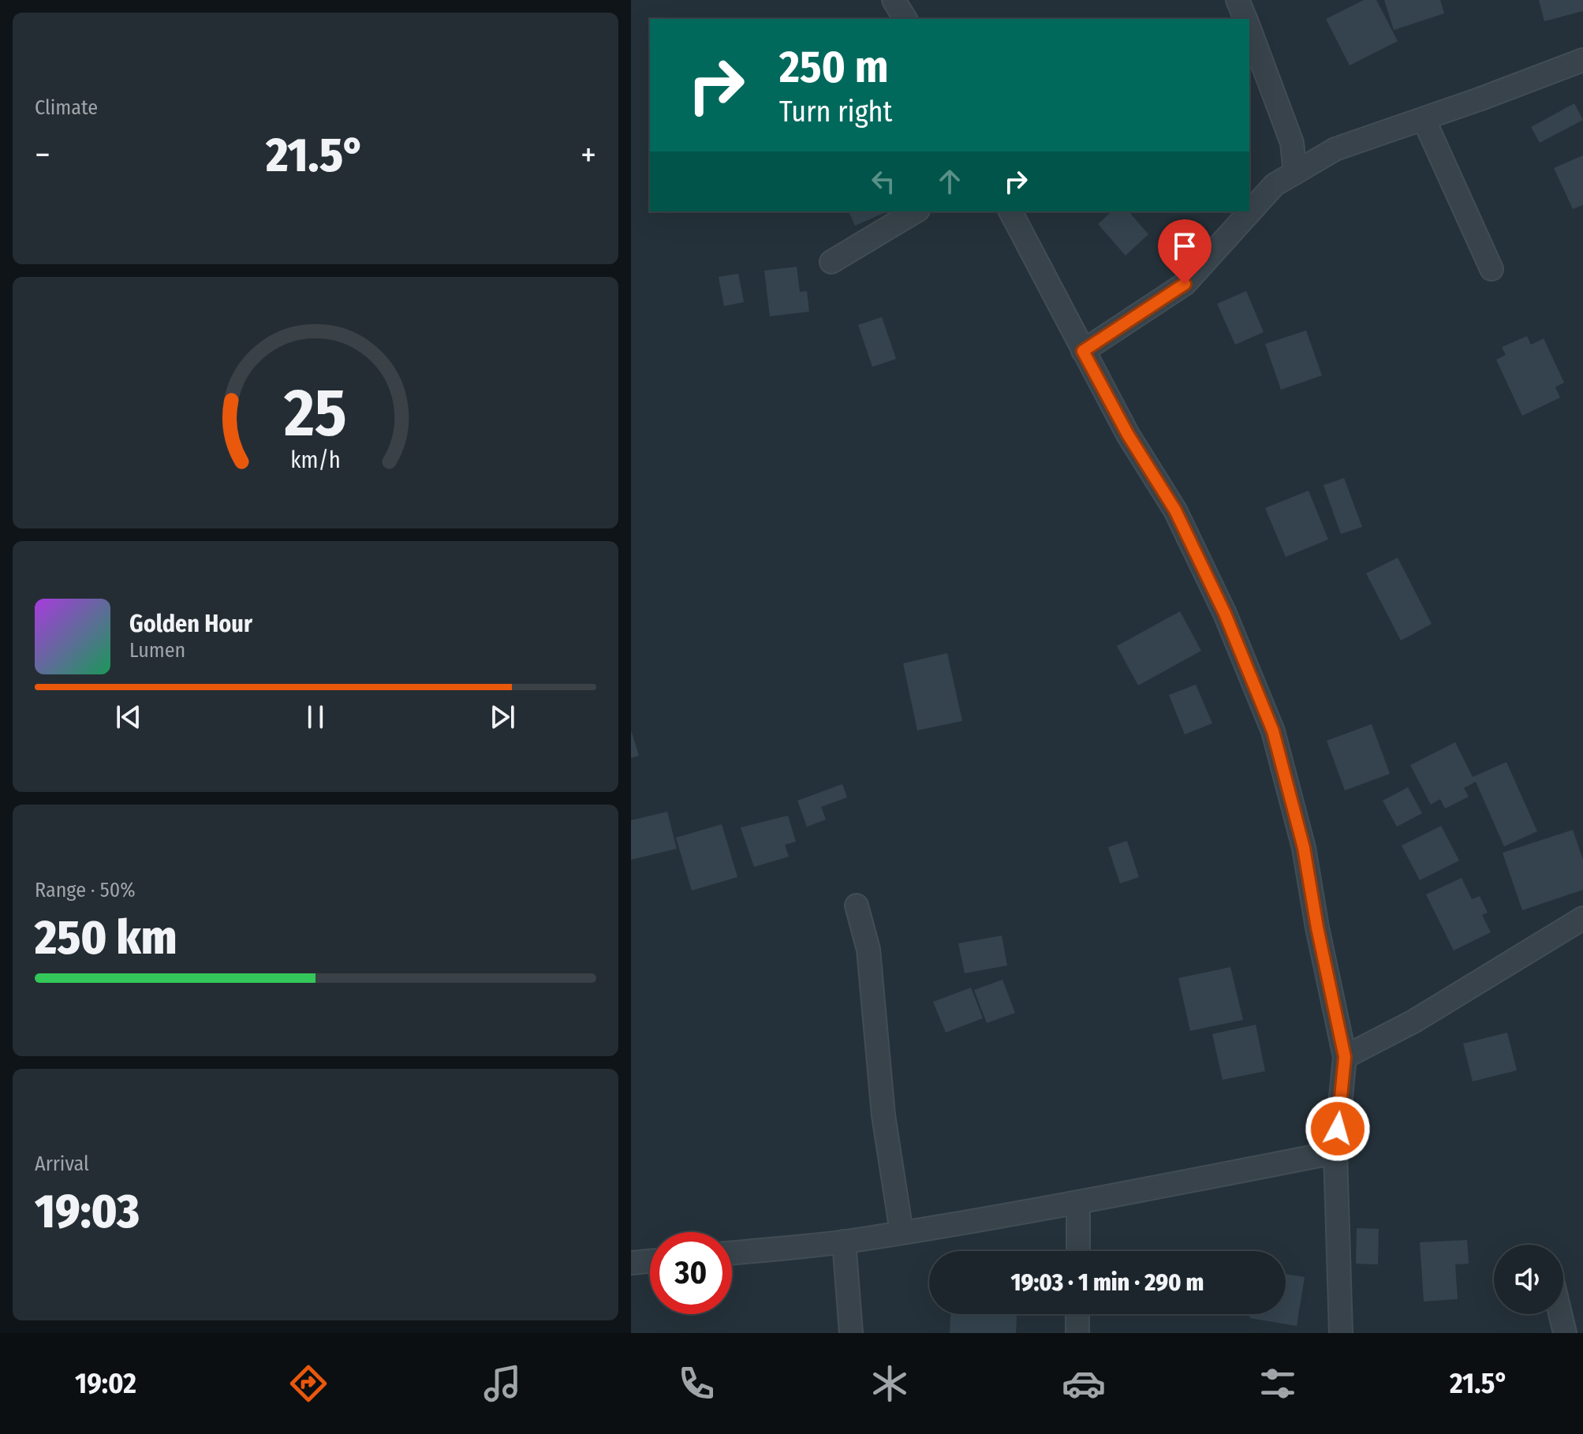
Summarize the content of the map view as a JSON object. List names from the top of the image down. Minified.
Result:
{"page":{"tile":["Climate",["Range · 50%","250 km"],["Arrival","19:03"]],"turn":["250 m","Turn right"],"heat":["−","21.5°","+"],"song":["Golden Hour","Lumen"],"limit":"30","trip":"19:03 · 1 min · 290 m","tabs":["19:02","21.5°"],"gauge":["25","km/h"]}}
